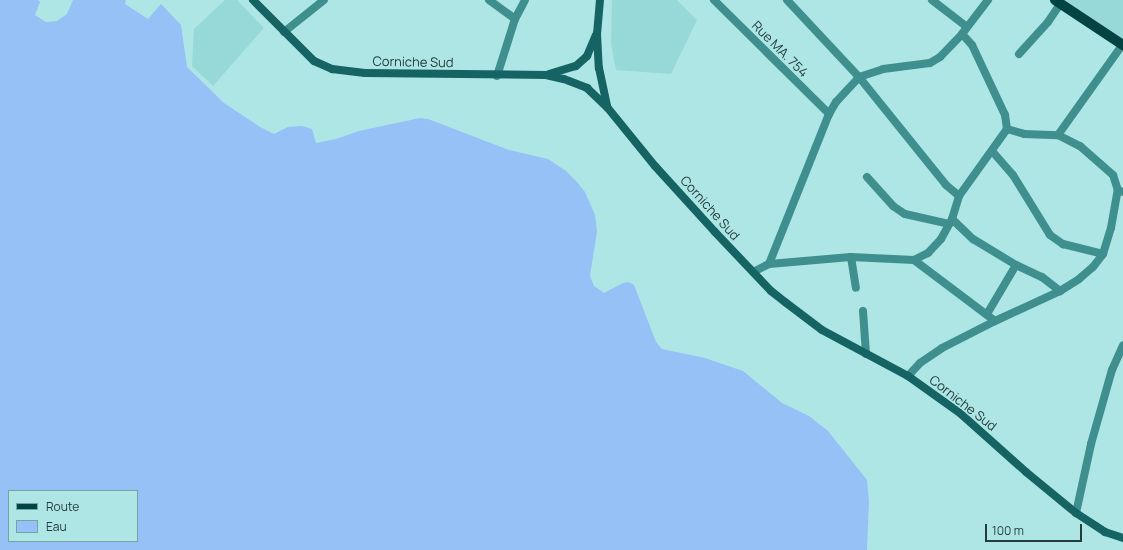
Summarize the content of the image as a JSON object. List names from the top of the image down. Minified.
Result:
{"streets":{"main road":["Corniche Sud"],"street":["Rue MA. 754"]},"legend":["Route","Eau"],"scale_bar":"100 m"}
